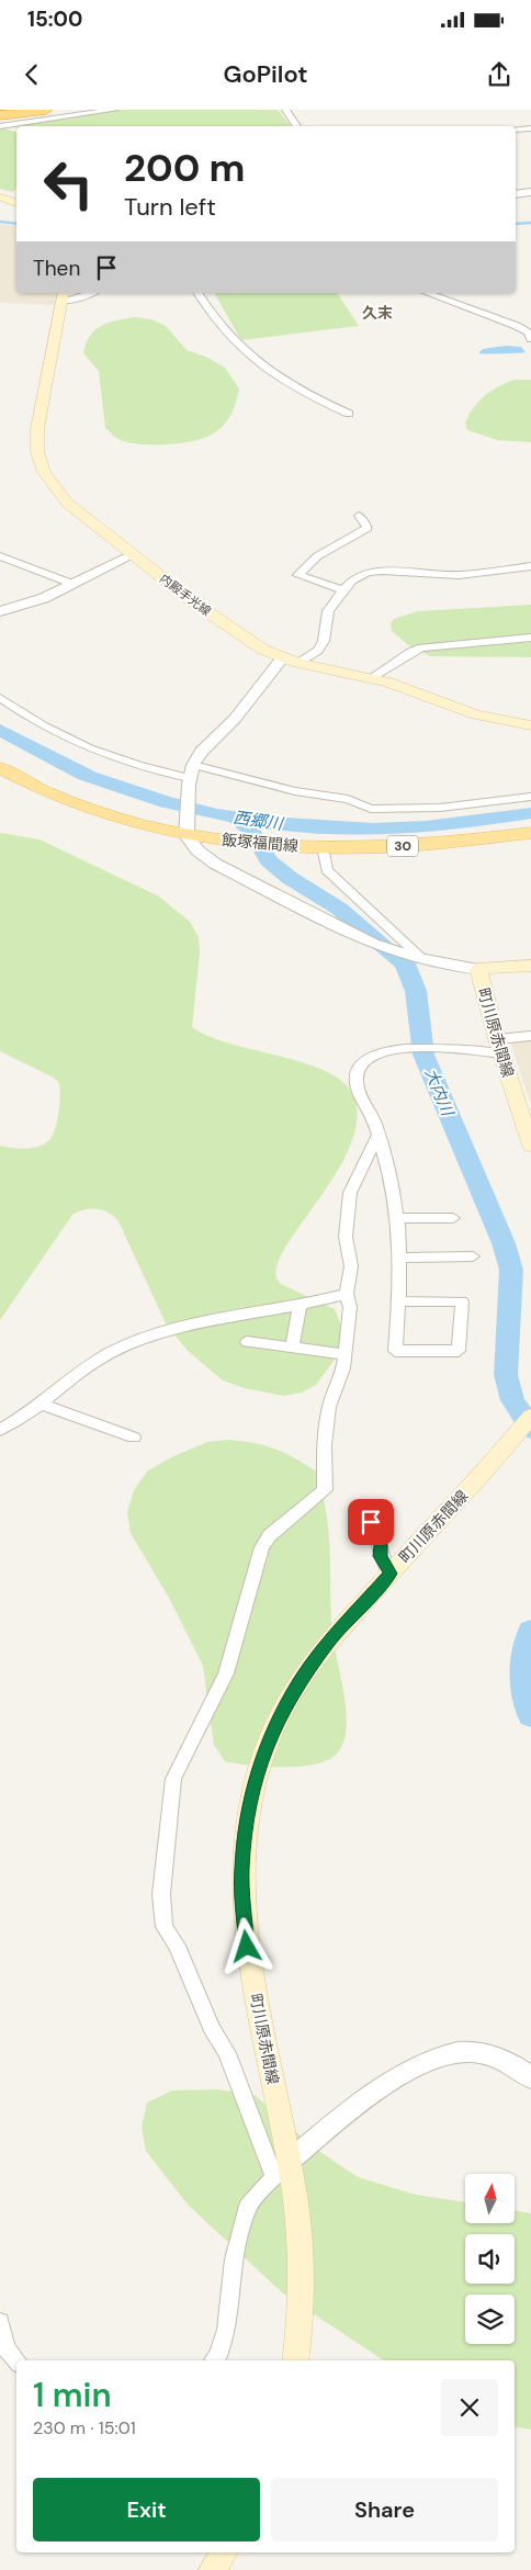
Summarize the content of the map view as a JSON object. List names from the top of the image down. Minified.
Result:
{"streets":{"main road":["内殿手光線","飯塚福間線","30","町川原赤間線"]},"districts":["久末"],"water":["西郷川","大内川"],"north":"top","page":{"status":"15:00","header":"GoPilot","turn":["200 m","Turn left"],"then":"Then","heading":["1 min","230 m · 15:01"],"buttons":["Exit","Share"]}}
